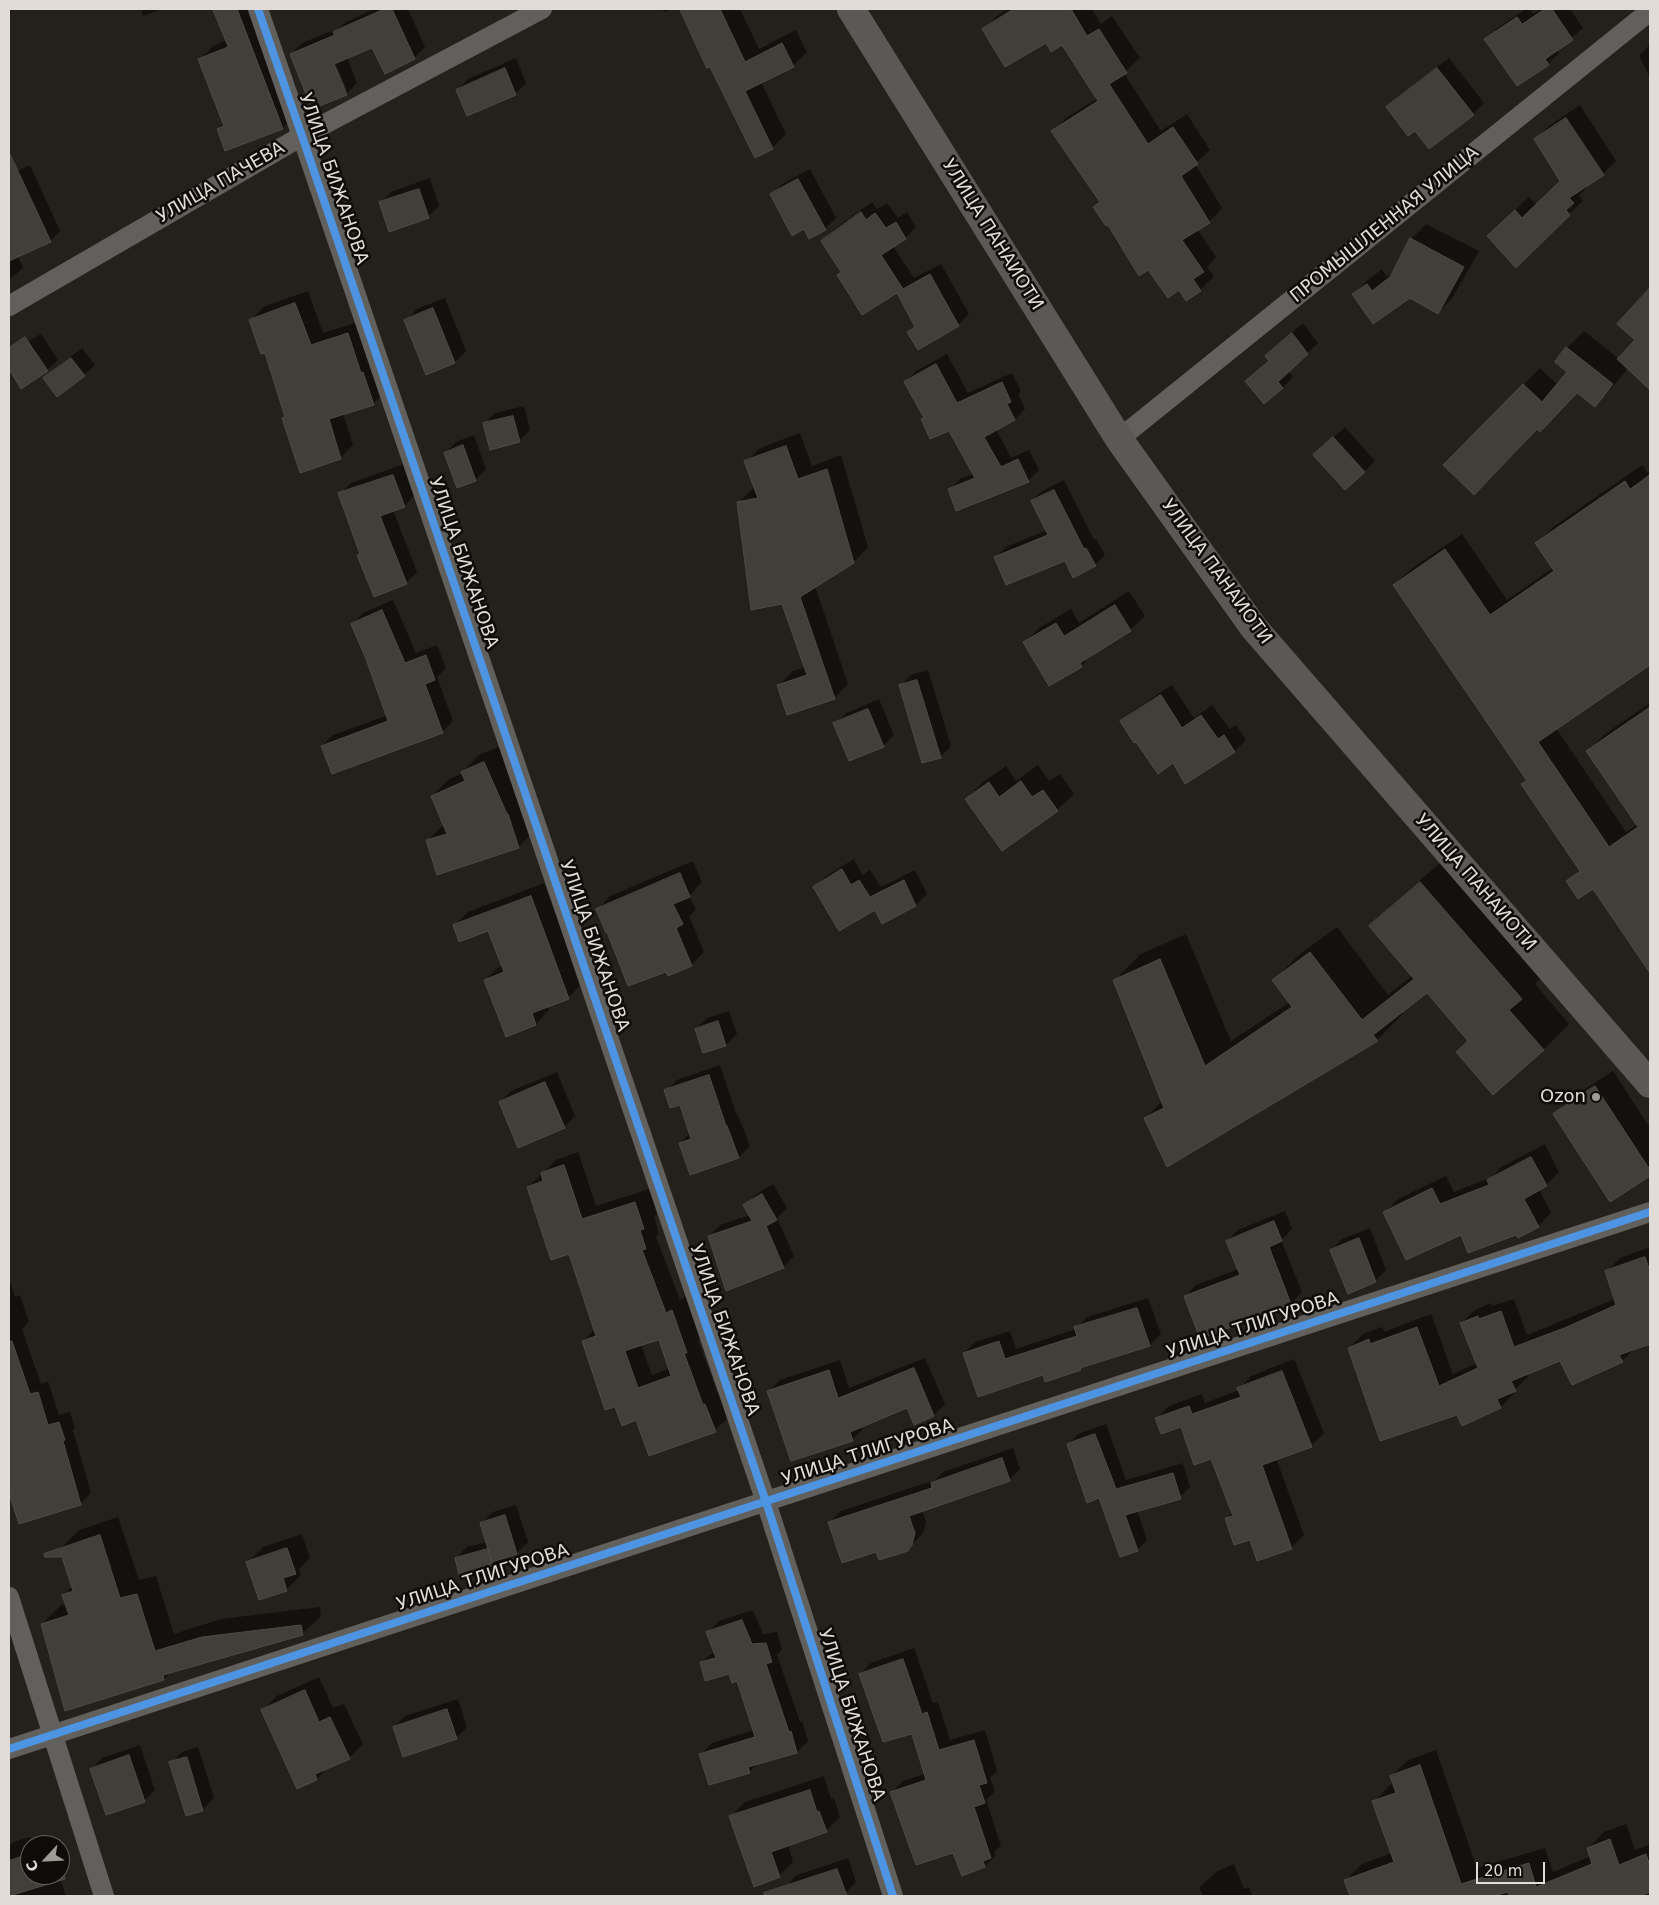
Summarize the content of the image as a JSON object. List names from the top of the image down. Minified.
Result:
{"streets":{"street":["УЛИЦА БИЖАНОВА","УЛИЦА ПАЧЕВА","ПРОМЫШЛЕННАЯ УЛИЦА","УЛИЦА ПАНАИОТИ","УЛИЦА ТЛИГУРОВА"]},"crossings":[["УЛИЦА БИЖАНОВА","УЛИЦА ПАЧЕВА"],["УЛИЦА БИЖАНОВА","УЛИЦА ТЛИГУРОВА"],["ПРОМЫШЛЕННАЯ УЛИЦА","УЛИЦА ПАНАИОТИ"]],"places":["Ozon"],"scale_bar":"20 m","north":"bottom left"}
